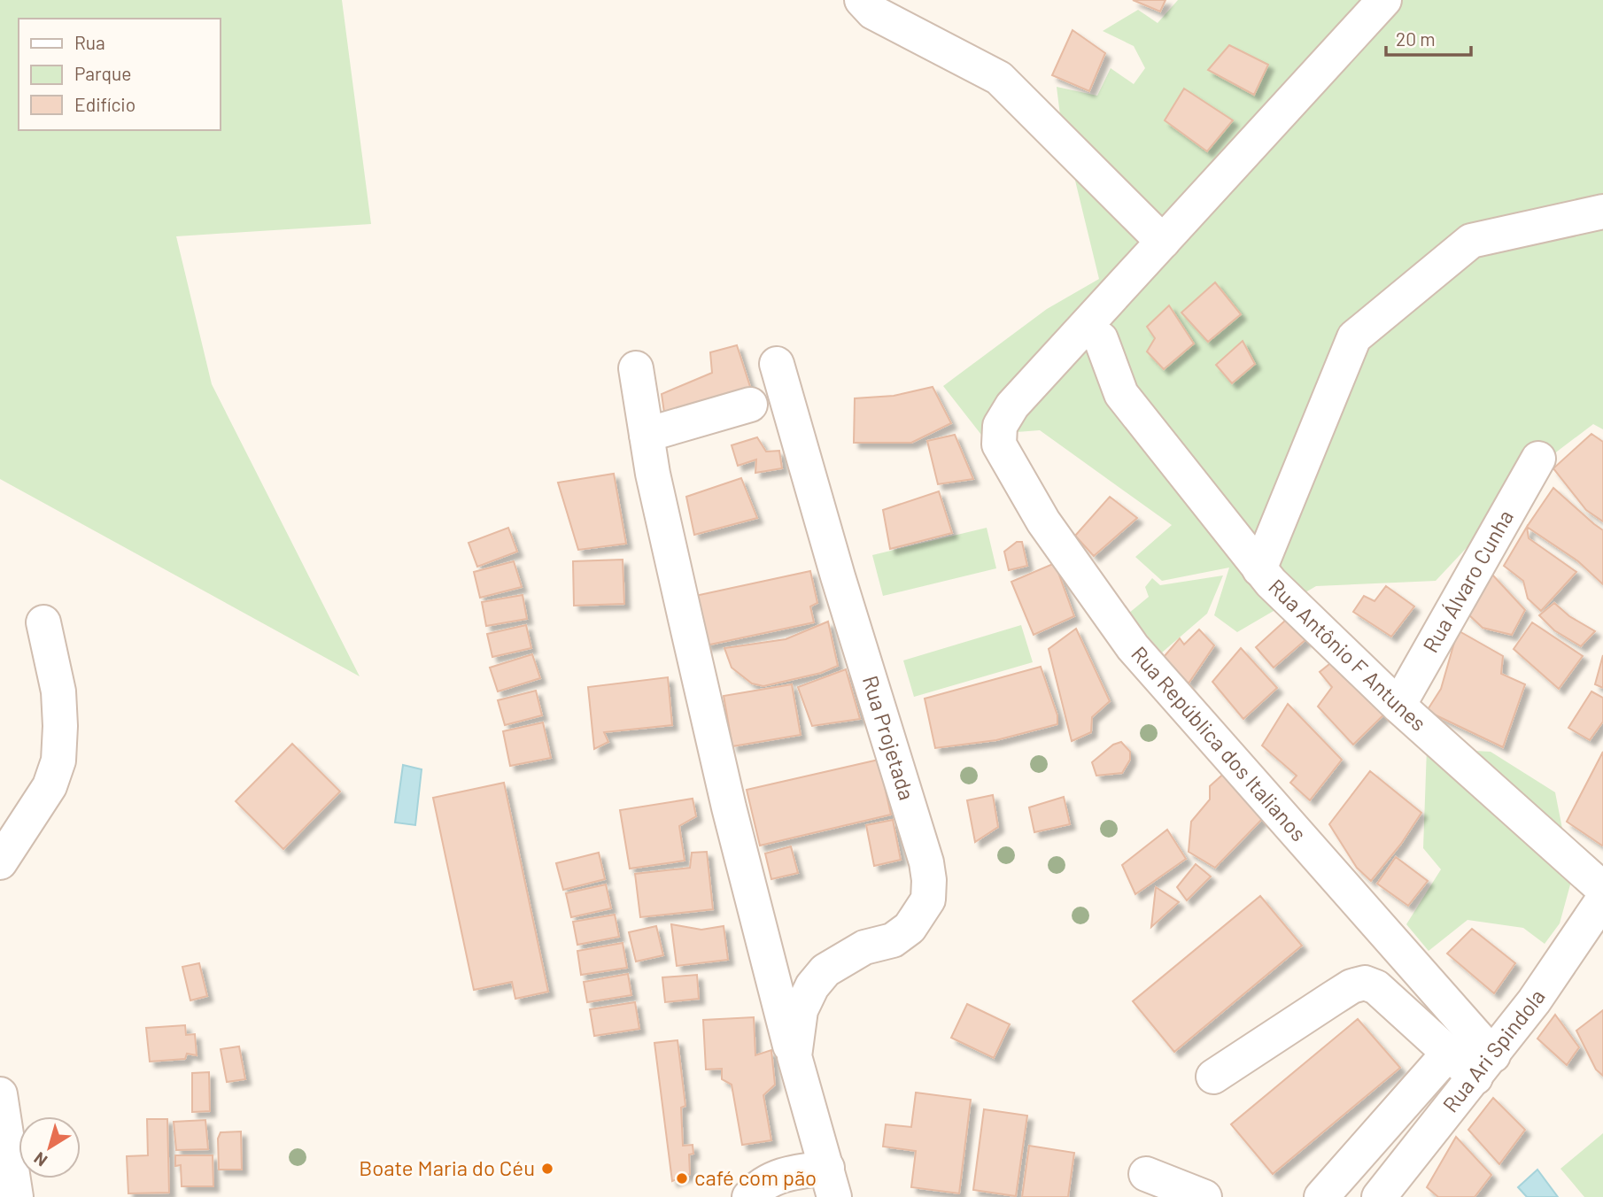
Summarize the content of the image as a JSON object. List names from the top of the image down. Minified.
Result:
{"streets":{"street":["Rua Álvaro Cunha","Rua Antônio F Antunes","Rua Projetada","Rua República dos Italianos","Rua Ari Spindola"]},"crossings":[["Rua Álvaro Cunha","Rua Antônio F Antunes"],["Rua República dos Italianos","Rua Ari Spindola"]],"places":["Boate Maria do Céu","café com pão"],"legend":["Rua","Parque","Edifício"],"scale_bar":"20 m","north":"bottom left"}
